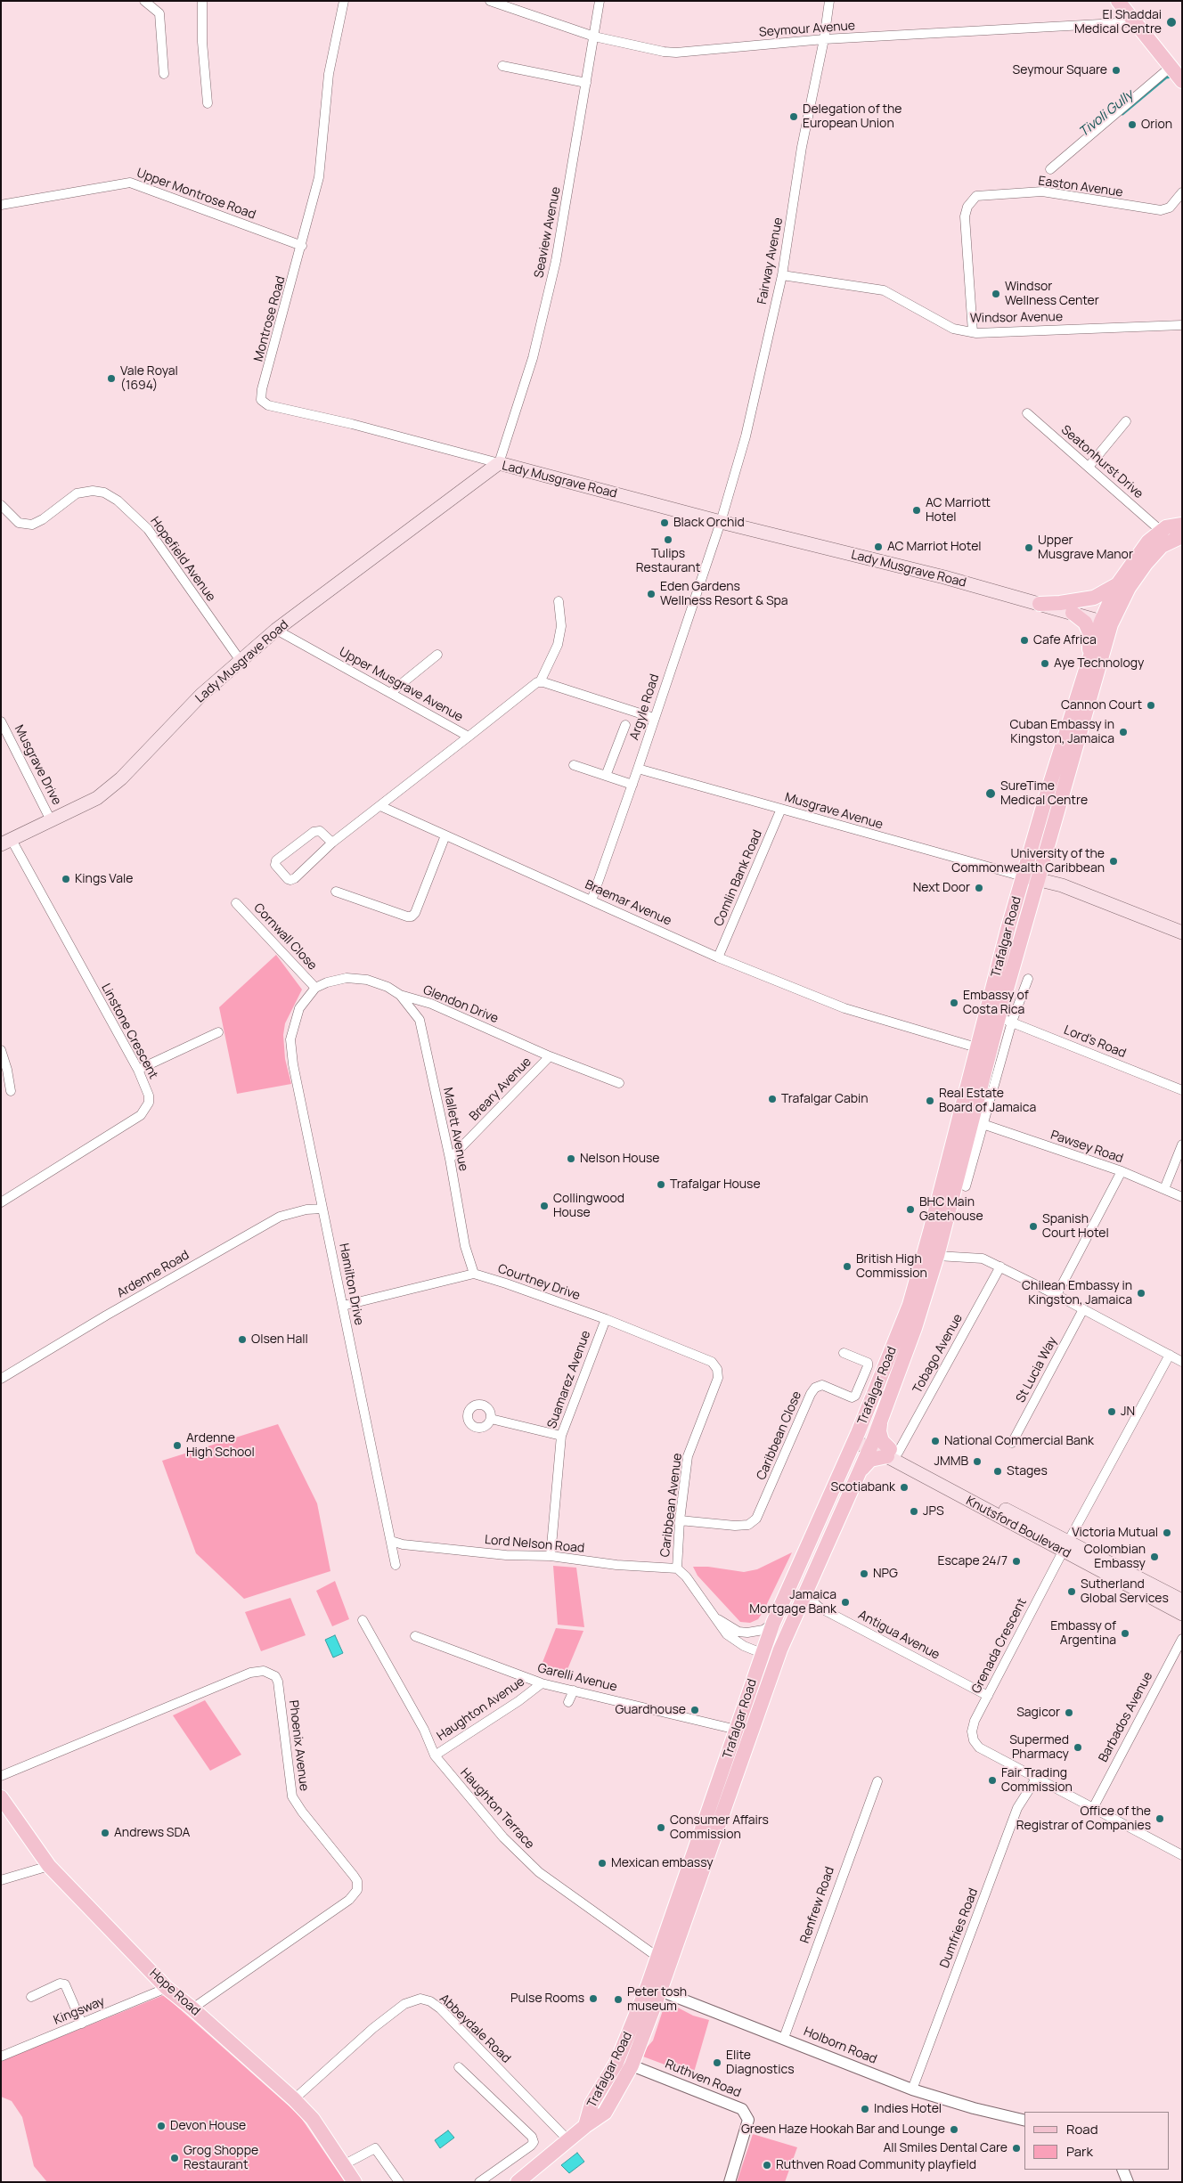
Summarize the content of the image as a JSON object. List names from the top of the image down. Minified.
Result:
{"streets":{"main road":["Lady Musgrave Road","Trafalgar Road","Knutsford Boulevard","Hope Road"],"street":["Seymour Avenue","Easton Avenue","Upper Montrose Road","Seaview Avenue","Fairway Avenue","Windsor Avenue","Montrose Road","Seatonhurst Drive","Hopefield Avenue","Upper Musgrave Avenue","Argyle Road","Musgrave Drive","Musgrave Avenue","Comlin Bank Road","Braemar Avenue","Cornwall Close","Glendon Drive","Linstone Crescent","Lord's Road","Breary Avenue","Mallett Avenue","Pawsey Road","Ardenne Road","Courtney Drive","Hamilton Drive","Tobago Avenue","St Lucia Way","Suamarez Avenue","Caribbean Close","Caribbean Avenue","Lord Nelson Road","Antigua Avenue","Grenada Crescent","Garelli Avenue","Haughton Avenue","Barbados Avenue","Phoenix Avenue","Haughton Terrace","Renfrew Road","Dumfries Road","Kingsway","Abbeydale Road","Holborn Road","Ruthven Road"]},"crossings":[["Seymour Avenue","Seaview Avenue"],["Seymour Avenue","Fairway Avenue"],["Easton Avenue","Windsor Avenue"],["Upper Montrose Road","Montrose Road"],["Seaview Avenue","Montrose Road"],["Seaview Avenue","Lady Musgrave Road"],["Fairway Avenue","Windsor Avenue"],["Fairway Avenue","Lady Musgrave Road"],["Fairway Avenue","Argyle Road"],["Montrose Road","Lady Musgrave Road"],["Lady Musgrave Road","Hopefield Avenue"],["Lady Musgrave Road","Upper Musgrave Avenue"],["Lady Musgrave Road","Argyle Road"],["Lady Musgrave Road","Musgrave Drive"],["Lady Musgrave Road","Trafalgar Road"],["Lady Musgrave Road","Linstone Crescent"],["Argyle Road","Musgrave Avenue"],["Argyle Road","Braemar Avenue"],["Musgrave Avenue","Comlin Bank Road"],["Musgrave Avenue","Trafalgar Road"],["Comlin Bank Road","Braemar Avenue"],["Braemar Avenue","Trafalgar Road"],["Cornwall Close","Glendon Drive"],["Cornwall Close","Hamilton Drive"],["Trafalgar Road","Lord's Road"],["Trafalgar Road","Knutsford Boulevard"],["Trafalgar Road","Antigua Avenue"],["Trafalgar Road","Garelli Avenue"],["Trafalgar Road","Haughton Terrace"],["Trafalgar Road","Abbeydale Road"],["Trafalgar Road","Holborn Road"],["Trafalgar Road","Ruthven Road"],["Glendon Drive","Breary Avenue"],["Glendon Drive","Mallett Avenue"],["Glendon Drive","Hamilton Drive"],["Breary Avenue","Mallett Avenue"],["Mallett Avenue","Courtney Drive"],["Ardenne Road","Hamilton Drive"],["Courtney Drive","Hamilton Drive"],["Courtney Drive","Suamarez Avenue"],["Courtney Drive","Caribbean Avenue"],["Hamilton Drive","Lord Nelson Road"],["Tobago Avenue","Knutsford Boulevard"],["Suamarez Avenue","Lord Nelson Road"],["Caribbean Close","Caribbean Avenue"],["Caribbean Avenue","Lord Nelson Road"],["Knutsford Boulevard","Grenada Crescent"],["Antigua Avenue","Grenada Crescent"],["Grenada Crescent","Barbados Avenue"],["Grenada Crescent","Dumfries Road"],["Garelli Avenue","Haughton Avenue"],["Haughton Avenue","Haughton Terrace"],["Phoenix Avenue","Hope Road"],["Renfrew Road","Holborn Road"],["Dumfries Road","Holborn Road"],["Hope Road","Kingsway"],["Hope Road","Abbeydale Road"]],"water":["Tivoli Gully"],"places":["El Shaddai Medical Centre","Seymour Square","Delegation of the European Union","Orion","Windsor Wellness Center","Vale Royal (1694)","AC Marriott Hotel","Black Orchid","Tulips Restaurant","AC Marriot Hotel","Upper Musgrave Manor","Eden Gardens Wellness Resort & Spa","Cafe Africa","Aye Technology","Cannon Court","Cuban Embassy in Kingston, Jamaica","SureTime Medical Centre","University of the Commonwealth Caribbean","Kings Vale","Next Door","Embassy of Costa Rica","Trafalgar Cabin","Real Estate Board of Jamaica","Nelson House","Trafalgar House","Collingwood House","BHC Main Gatehouse","Spanish Court Hotel","British High Commission","Chilean Embassy in Kingston, Jamaica","Olsen Hall","JN","National Commercial Bank","Ardenne High School","JMMB","Stages","Scotiabank","JPS","Victoria Mutual","Colombian Embassy","Escape 24/7","NPG","Sutherland Global Services","Jamaica Mortgage Bank","Embassy of Argentina","Guardhouse","Sagicor","Supermed Pharmacy","Fair Trading Commission","Office of the Registrar of Companies","Consumer Affairs Commission","Andrews SDA","Mexican embassy","Pulse Rooms","Peter tosh museum","Elite Diagnostics","Indies Hotel","Devon House","Green Haze Hookah Bar and Lounge","All Smiles Dental Care","Grog Shoppe Restaurant","Ruthven Road Community playfield"],"legend":["Road","Park"]}
